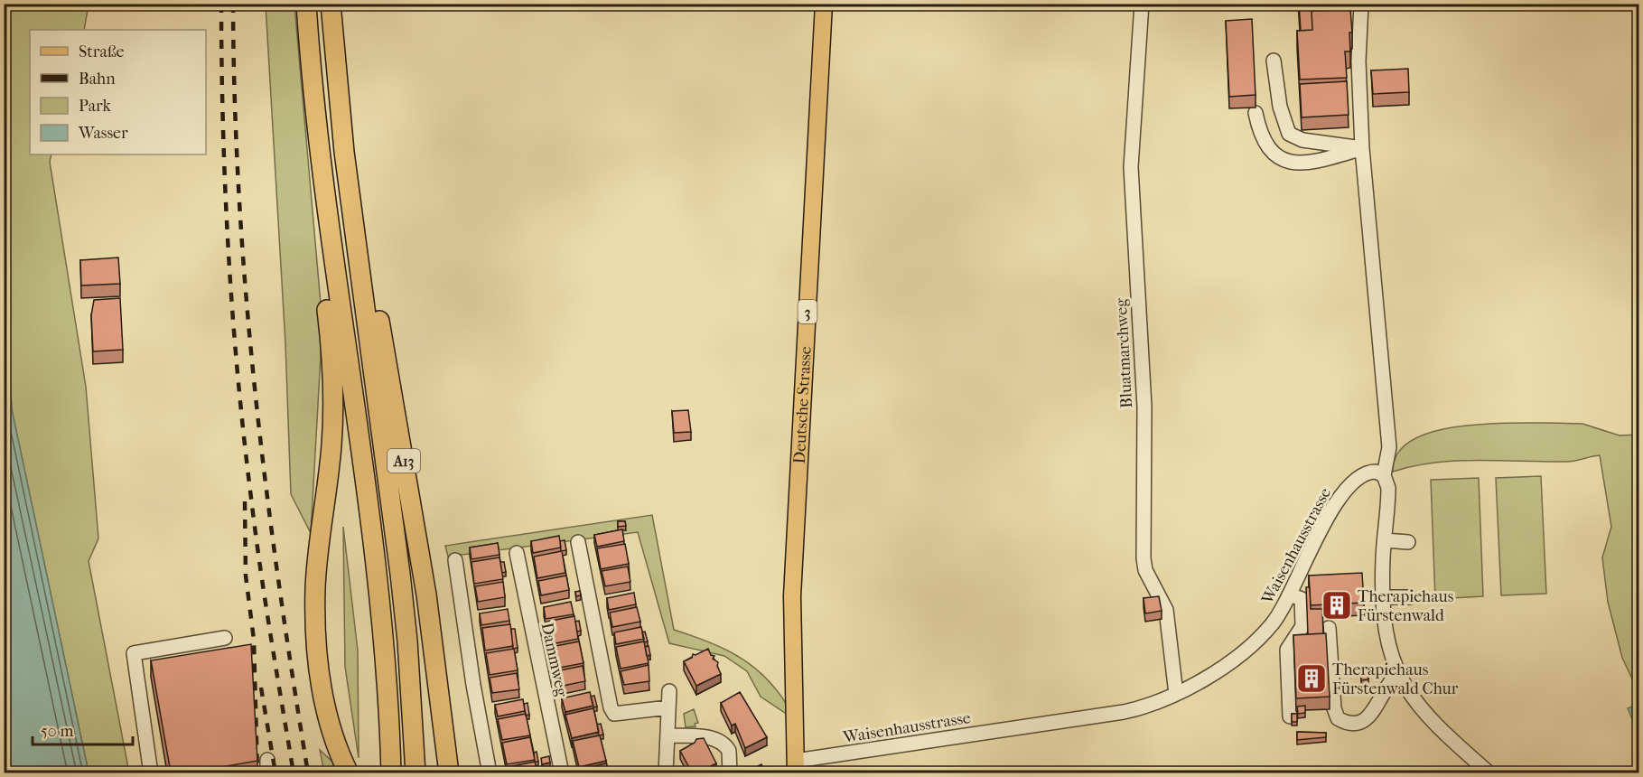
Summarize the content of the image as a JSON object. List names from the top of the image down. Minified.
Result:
{"streets":{"highway":["A13"],"main road":["3","Deutsche Strasse"],"street":["Bluatmarchweg","Waisenhausstrasse","Dammweg"]},"crossings":[["Bluatmarchweg","Waisenhausstrasse"],["Deutsche Strasse","Waisenhausstrasse"]],"places":{"building":["Therapiehaus Fürstenwald","Therapiehaus Fürstenwald Chur"]},"legend":["Straße","Bahn","Park","Wasser"],"scale_bar":"50 m"}
